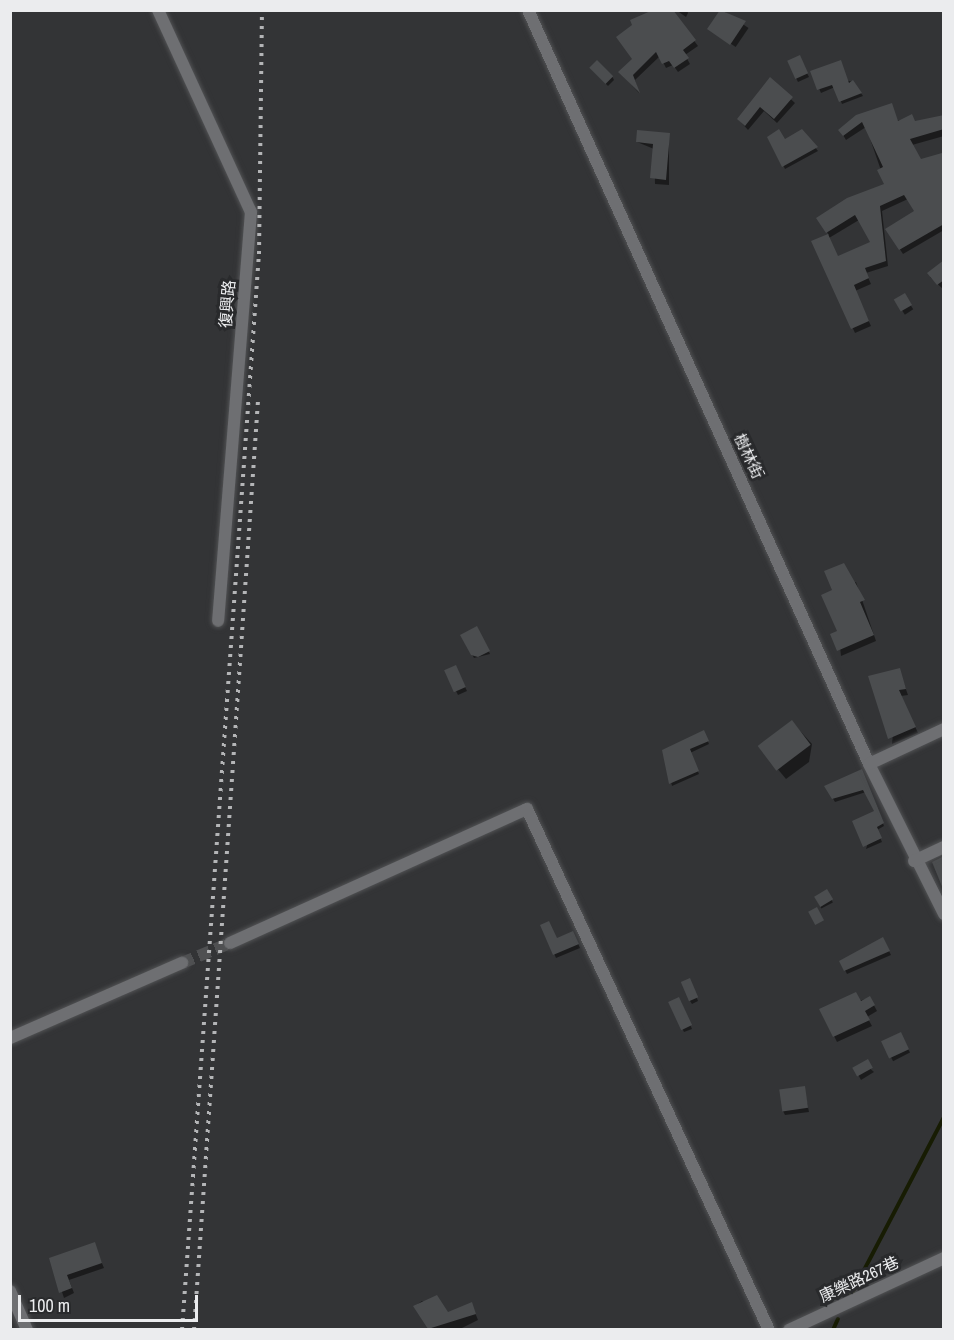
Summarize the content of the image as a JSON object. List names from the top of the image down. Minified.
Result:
{"streets":{"street":["復興路","樹林街","康樂路267巷"]},"scale_bar":"100 m"}
